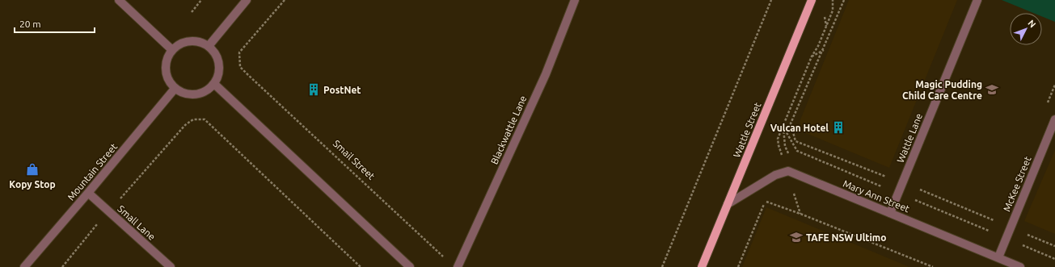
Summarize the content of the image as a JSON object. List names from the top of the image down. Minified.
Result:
{"streets":{"main road":["Wattle Street"],"street":["Blackwattle Lane","Wattle Lane","Mountain Street","McKee Street","Mary Ann Street","Small Lane"],"path":["Smail Street"]},"crossings":[["Wattle Lane","Mary Ann Street"],["Mountain Street","Small Lane"],["McKee Street","Mary Ann Street"]],"places":{"building":["PostNet","Vulcan Hotel"],"school or university":["Magic Pudding Child Care Centre","TAFE NSW Ultimo"],"shop":["Kopy Stop"]},"scale_bar":"20 m","north":"top right"}
